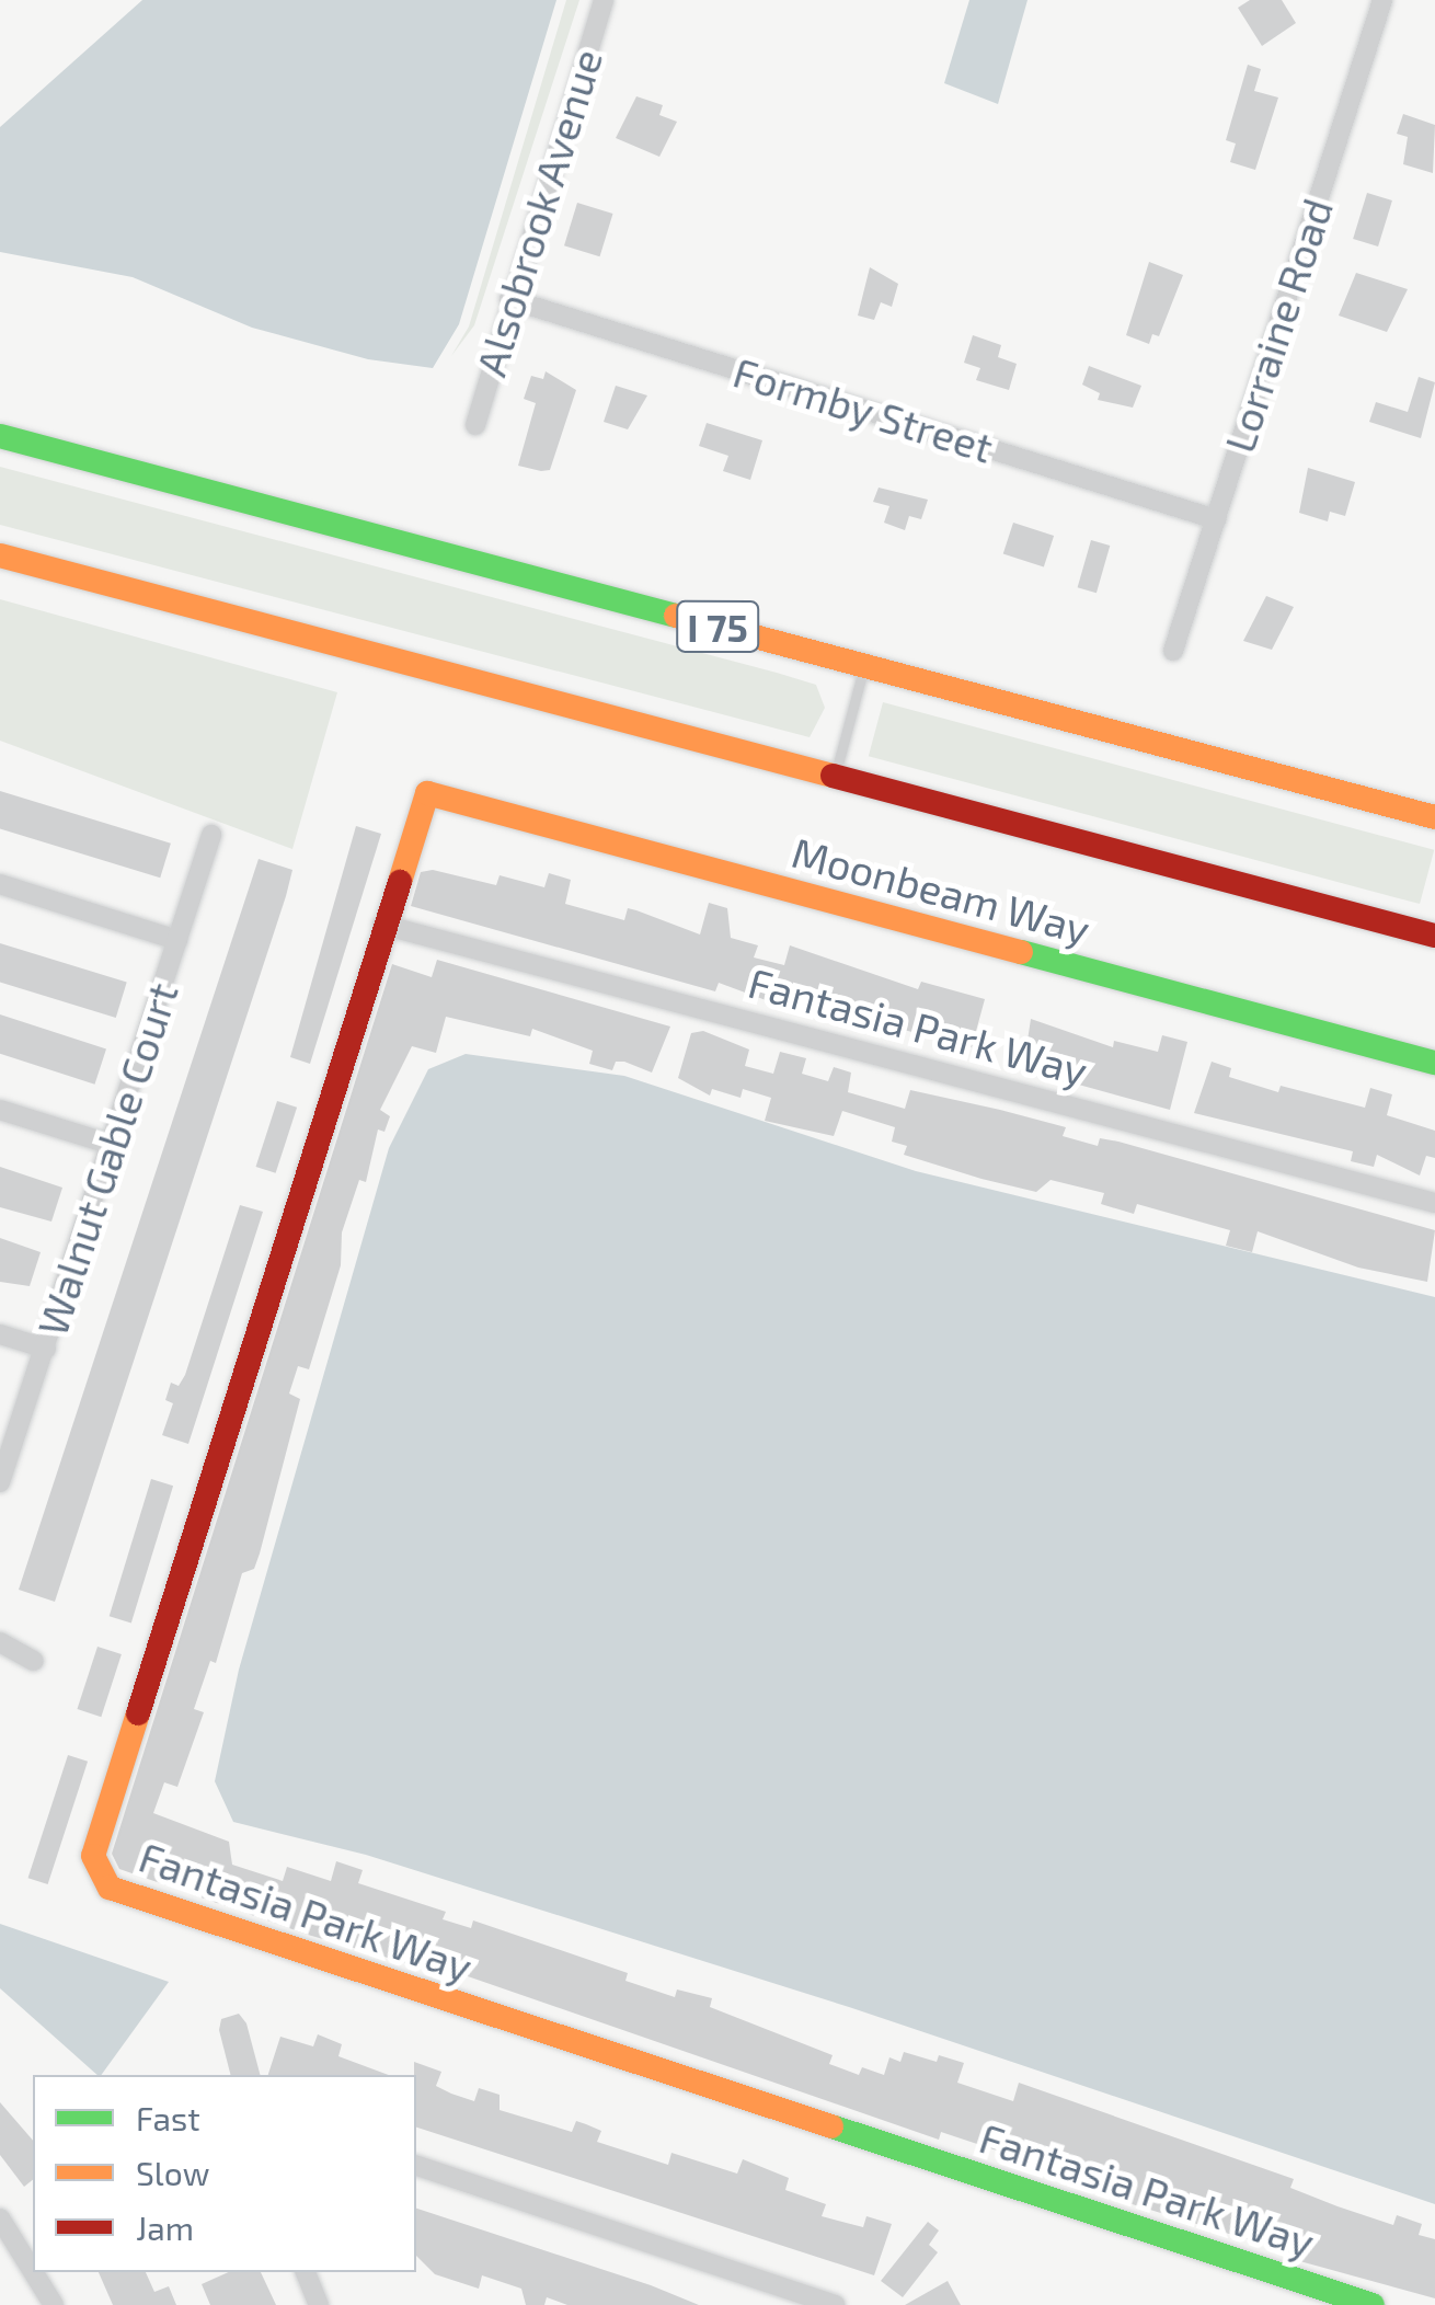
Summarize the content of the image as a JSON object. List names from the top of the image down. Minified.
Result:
{"streets":{"main road":["I 75","Moonbeam Way","Fantasia Park Way"],"street":["Alsobrook Avenue","Lorraine Road","Formby Street","Walnut Gable Court"]},"crossings":[["Alsobrook Avenue","Formby Street"],["Lorraine Road","Formby Street"],["Moonbeam Way","Fantasia Park Way"]],"legend":["Fast","Slow","Jam"]}
